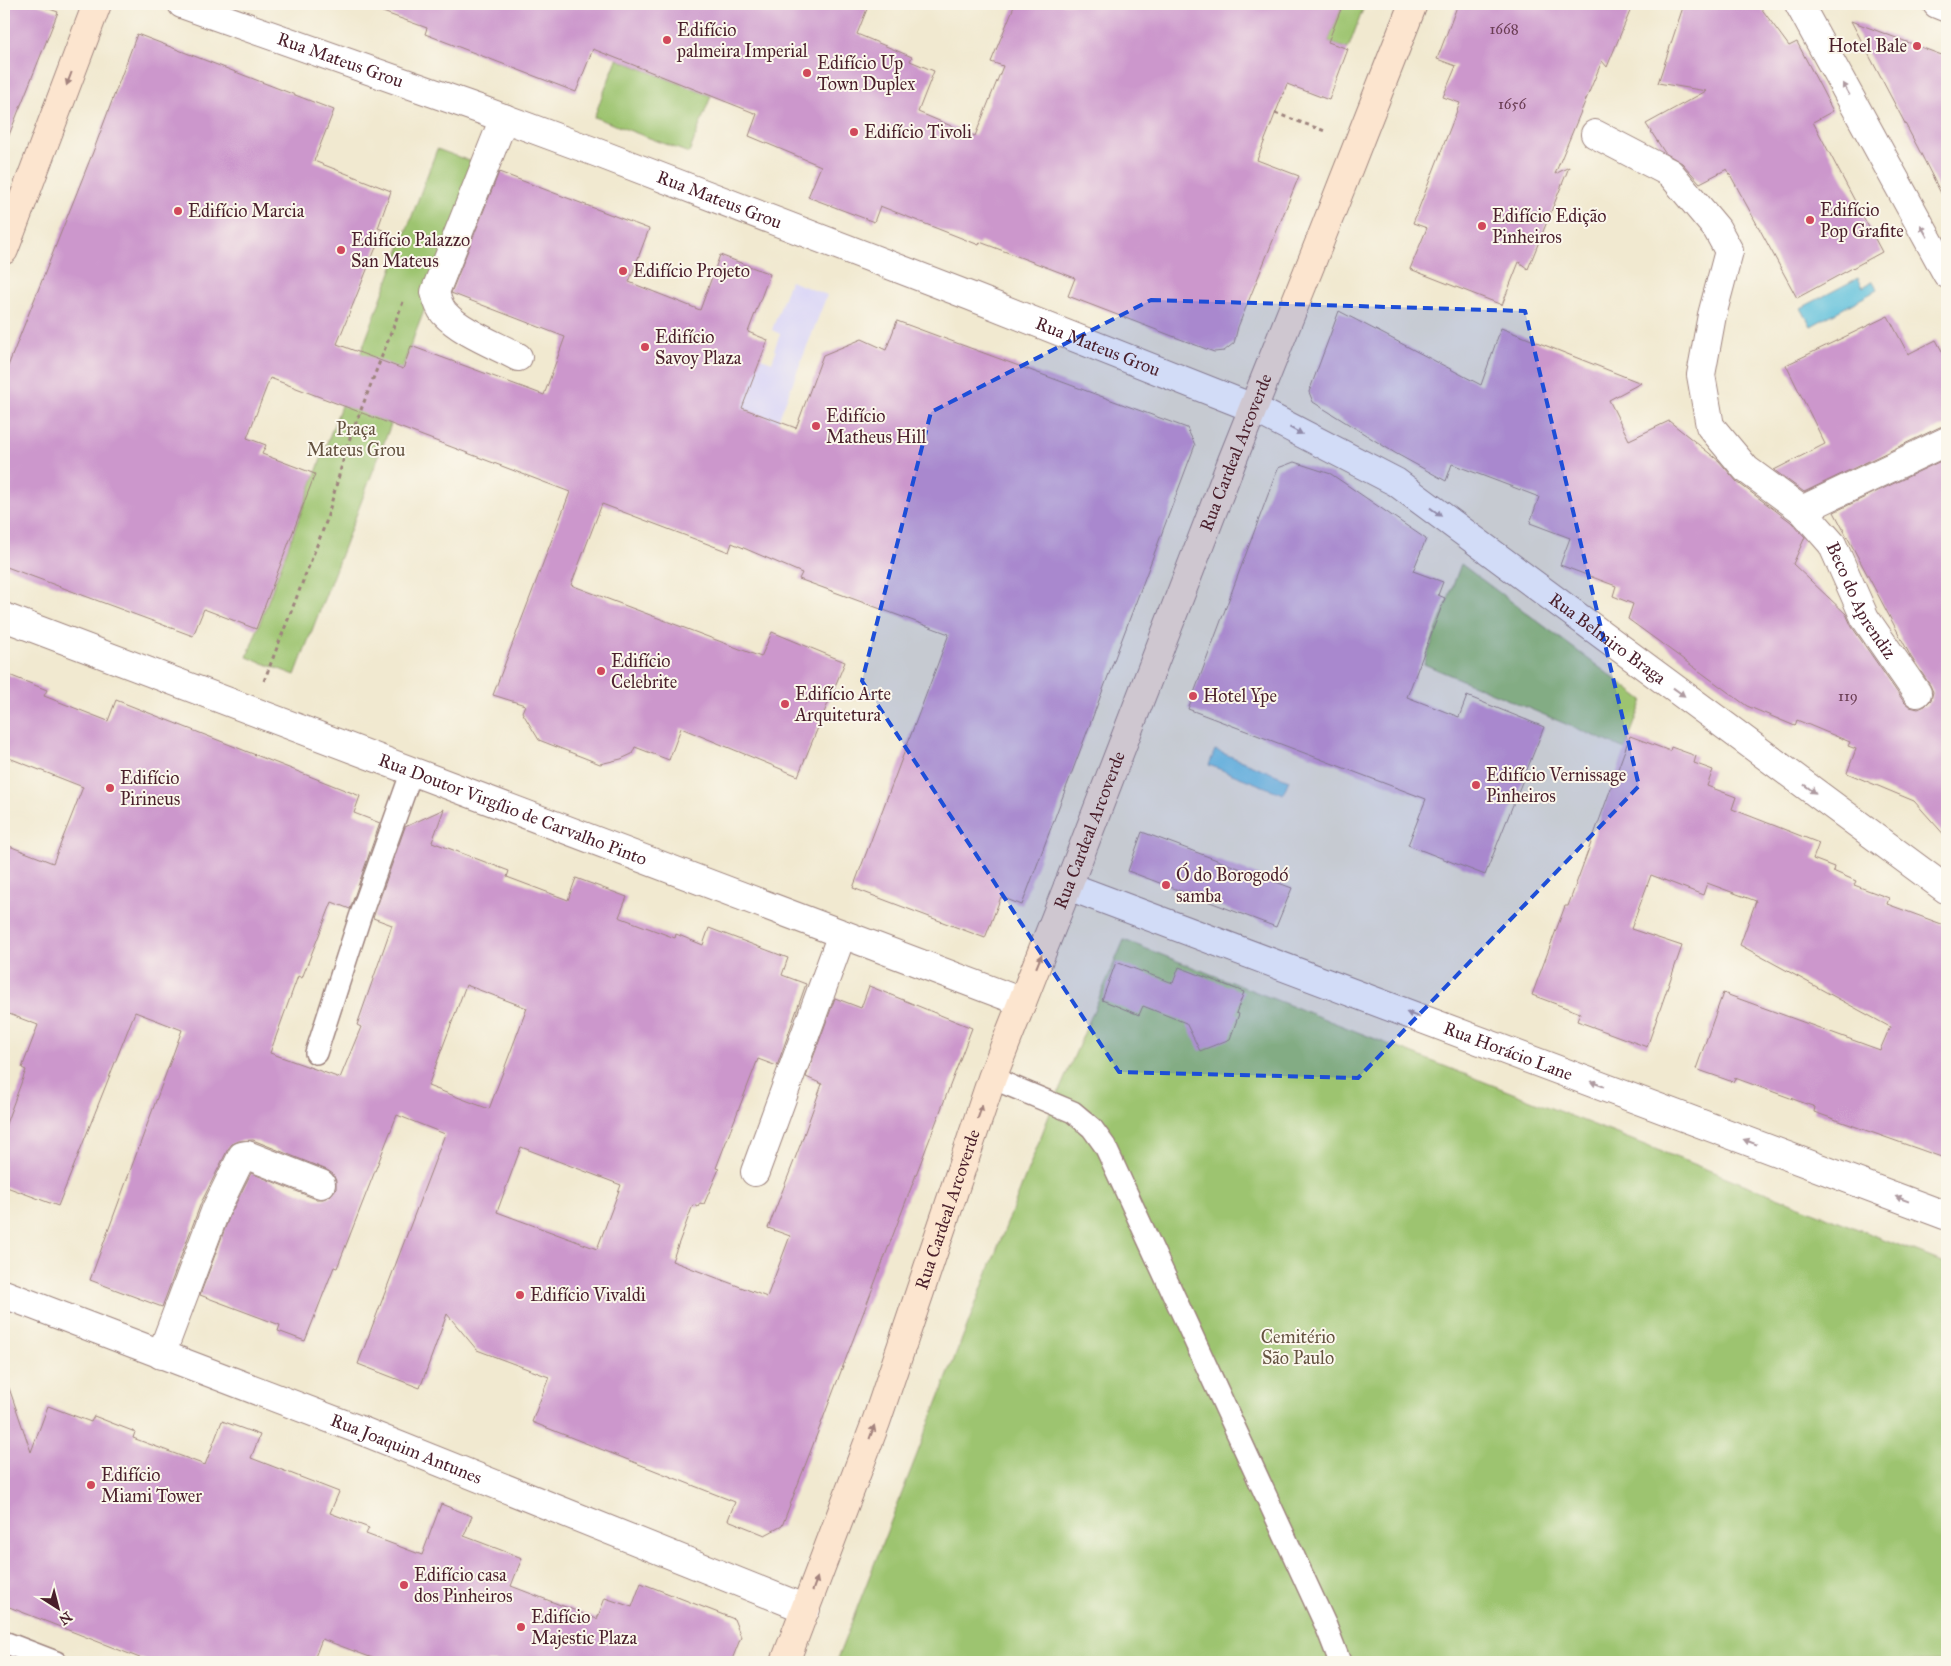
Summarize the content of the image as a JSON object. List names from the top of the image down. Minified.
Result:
{"streets":{"main road":["Rua Cardeal Arcoverde"],"street":["Rua Mateus Grou","Beco do Aprendiz","Rua Belmiro Braga","Rua Doutor Virgílio de Carvalho Pinto","Rua Horácio Lane","Rua Joaquim Antunes"]},"crossings":[["Rua Mateus Grou","Rua Cardeal Arcoverde"],["Rua Mateus Grou","Rua Belmiro Braga"],["Rua Cardeal Arcoverde","Rua Belmiro Braga"],["Rua Cardeal Arcoverde","Rua Doutor Virgílio de Carvalho Pinto"],["Rua Cardeal Arcoverde","Rua Horácio Lane"],["Rua Cardeal Arcoverde","Rua Joaquim Antunes"]],"one_way":["Rua Cardeal Arcoverde","Rua Belmiro Braga","Rua Horácio Lane"],"parks":["Praça Mateus Grou","Cemitério São Paulo"],"places":["Edifício palmeira Imperial","Hotel Bale","Edifício Up Town Duplex","Edifício Tivoli","Edifício Marcia","Edifício Pop Grafite","Edifício Edição Pinheiros","Edifício Palazzo San Mateus","Edifício Projeto","Edifício Savoy Plaza","Edifício Matheus Hill","Edifício Celebrite","Hotel Ype","Edifício Arte Arquitetura","Edifício Vernissage Pinheiros","Edifício Pirineus","Ó do Borogodó samba","Edifício Vivaldi","Edifício Miami Tower","Edifício casa dos Pinheiros","Edifício Majestic Plaza"],"house_numbers":["1668","1656","119"],"north":"bottom right"}
